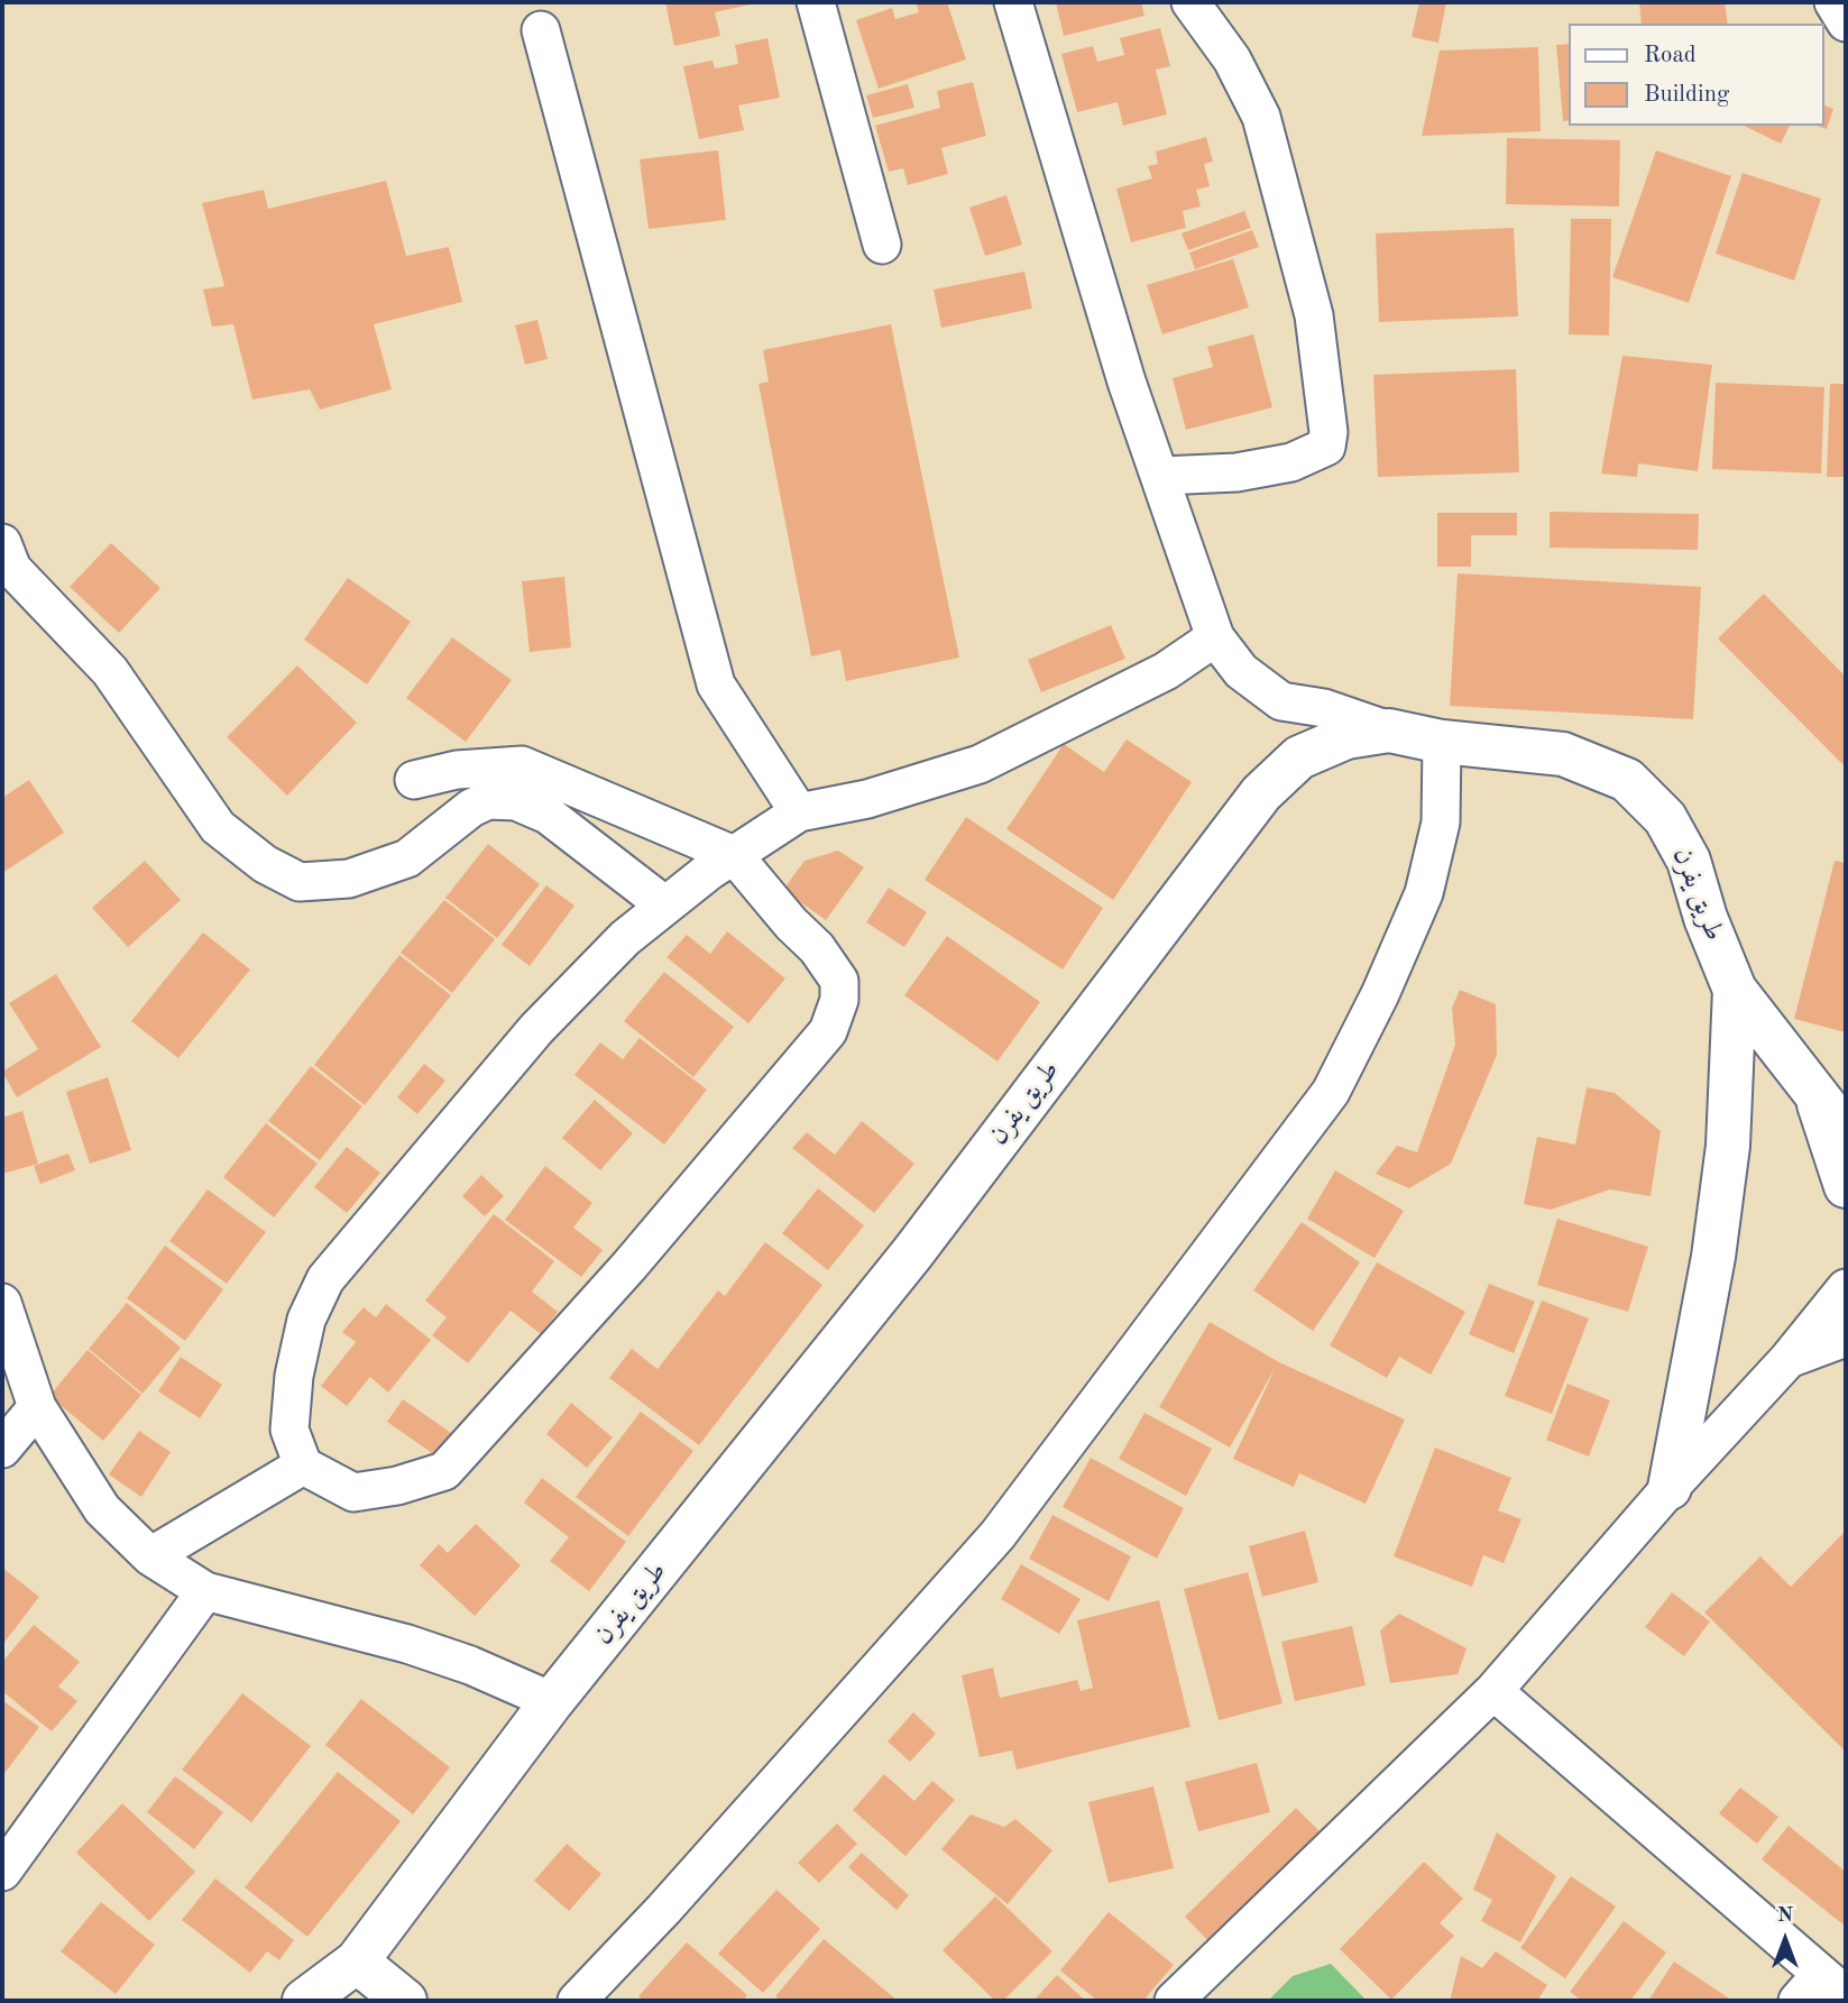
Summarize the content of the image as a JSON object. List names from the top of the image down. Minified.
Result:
{"streets":{"main road":["طريق يفرن"]},"legend":["Road","Building"],"north":"top"}
